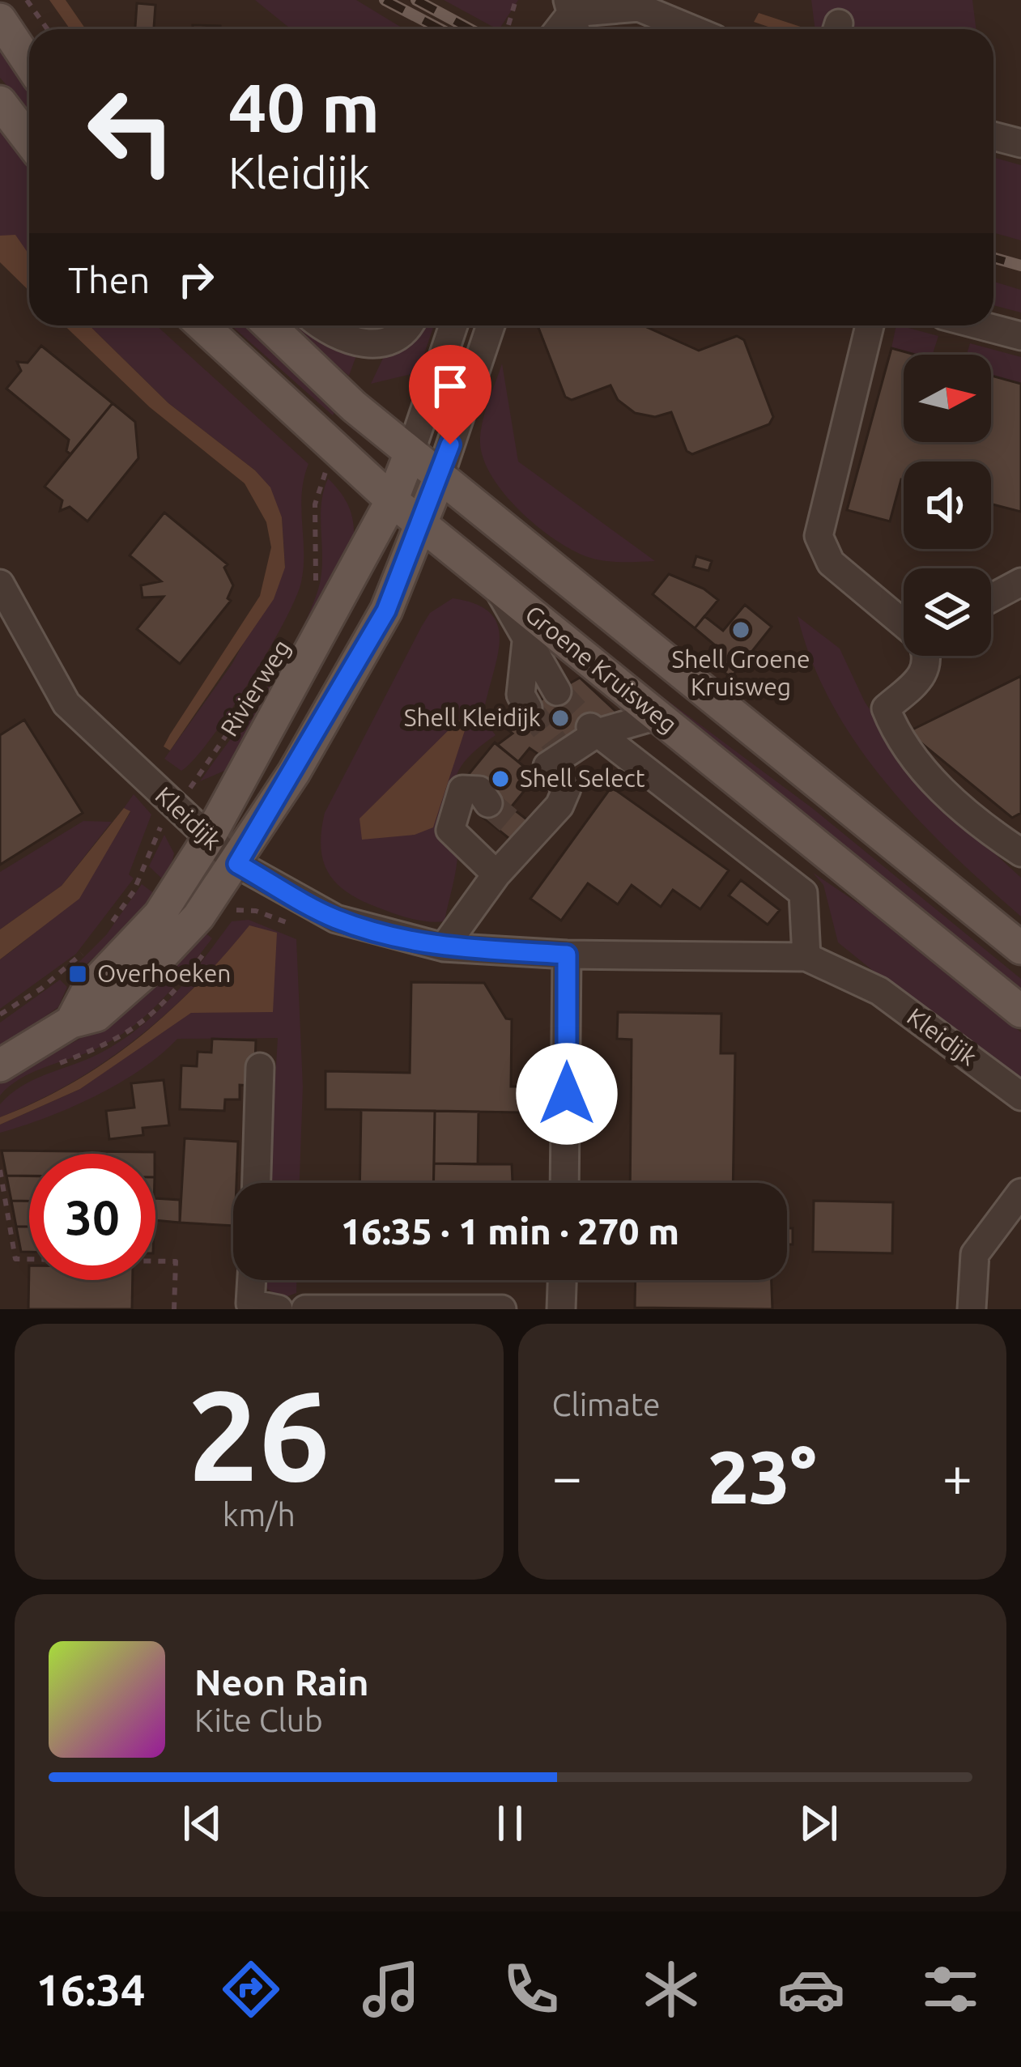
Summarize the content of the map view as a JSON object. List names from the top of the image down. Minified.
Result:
{"streets":{"main road":["Groene Kruisweg","Rivierweg"],"street":["Kleidijk"]},"crossings":[["Groene Kruisweg","Rivierweg"],["Rivierweg","Kleidijk"]],"places":{"other":["Shell Groene Kruisweg","Shell Kleidijk","Shell Select"],"transit":["Overhoeken"]},"north":"right","page":{"turn":["40 m","Kleidijk"],"then":"Then","limit":"30","trip":"16:35 · 1 min · 270 m","tile":[["26","km/h"],"Climate"],"heat":["−","23°","+"],"song":["Neon Rain","Kite Club"],"tabs":"16:34"}}
